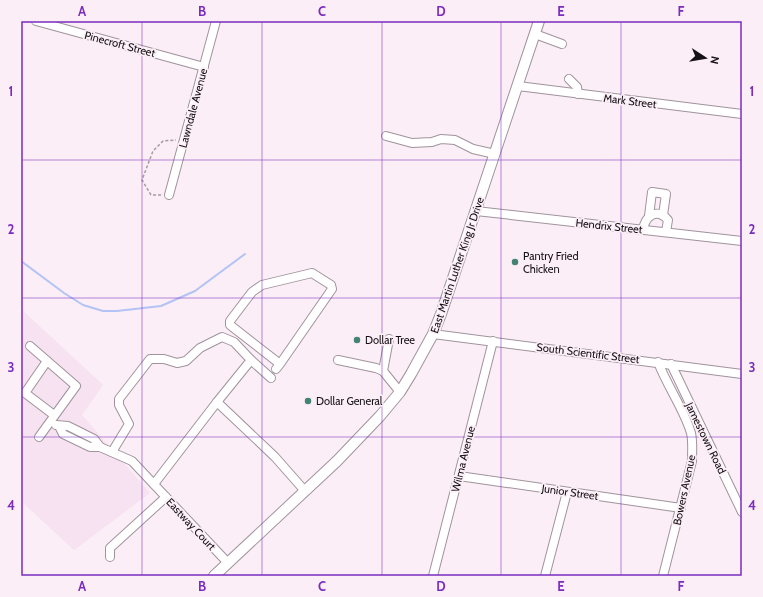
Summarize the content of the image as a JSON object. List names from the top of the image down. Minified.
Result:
{"streets":{"main road":["East Martin Luther King Jr Drive"],"street":["Pinecroft Street","Mark Street","Lawndale Avenue","Hendrix Street","South Scientific Street","Jamestown Road","Wilma Avenue","Bowers Avenue","Junior Street","Eastway Court"]},"crossings":[["Pinecroft Street","Lawndale Avenue"],["Mark Street","East Martin Luther King Jr Drive"],["Hendrix Street","East Martin Luther King Jr Drive"],["East Martin Luther King Jr Drive","South Scientific Street"],["East Martin Luther King Jr Drive","Eastway Court"],["South Scientific Street","Jamestown Road"],["South Scientific Street","Wilma Avenue"],["South Scientific Street","Bowers Avenue"],["Wilma Avenue","Junior Street"],["Bowers Avenue","Junior Street"]],"places":["Pantry Fried Chicken","Dollar Tree","Dollar General"],"north":"right","grid":{"columns":["A","B","C","D","E","F"],"rows":["1","2","3","4"]}}
